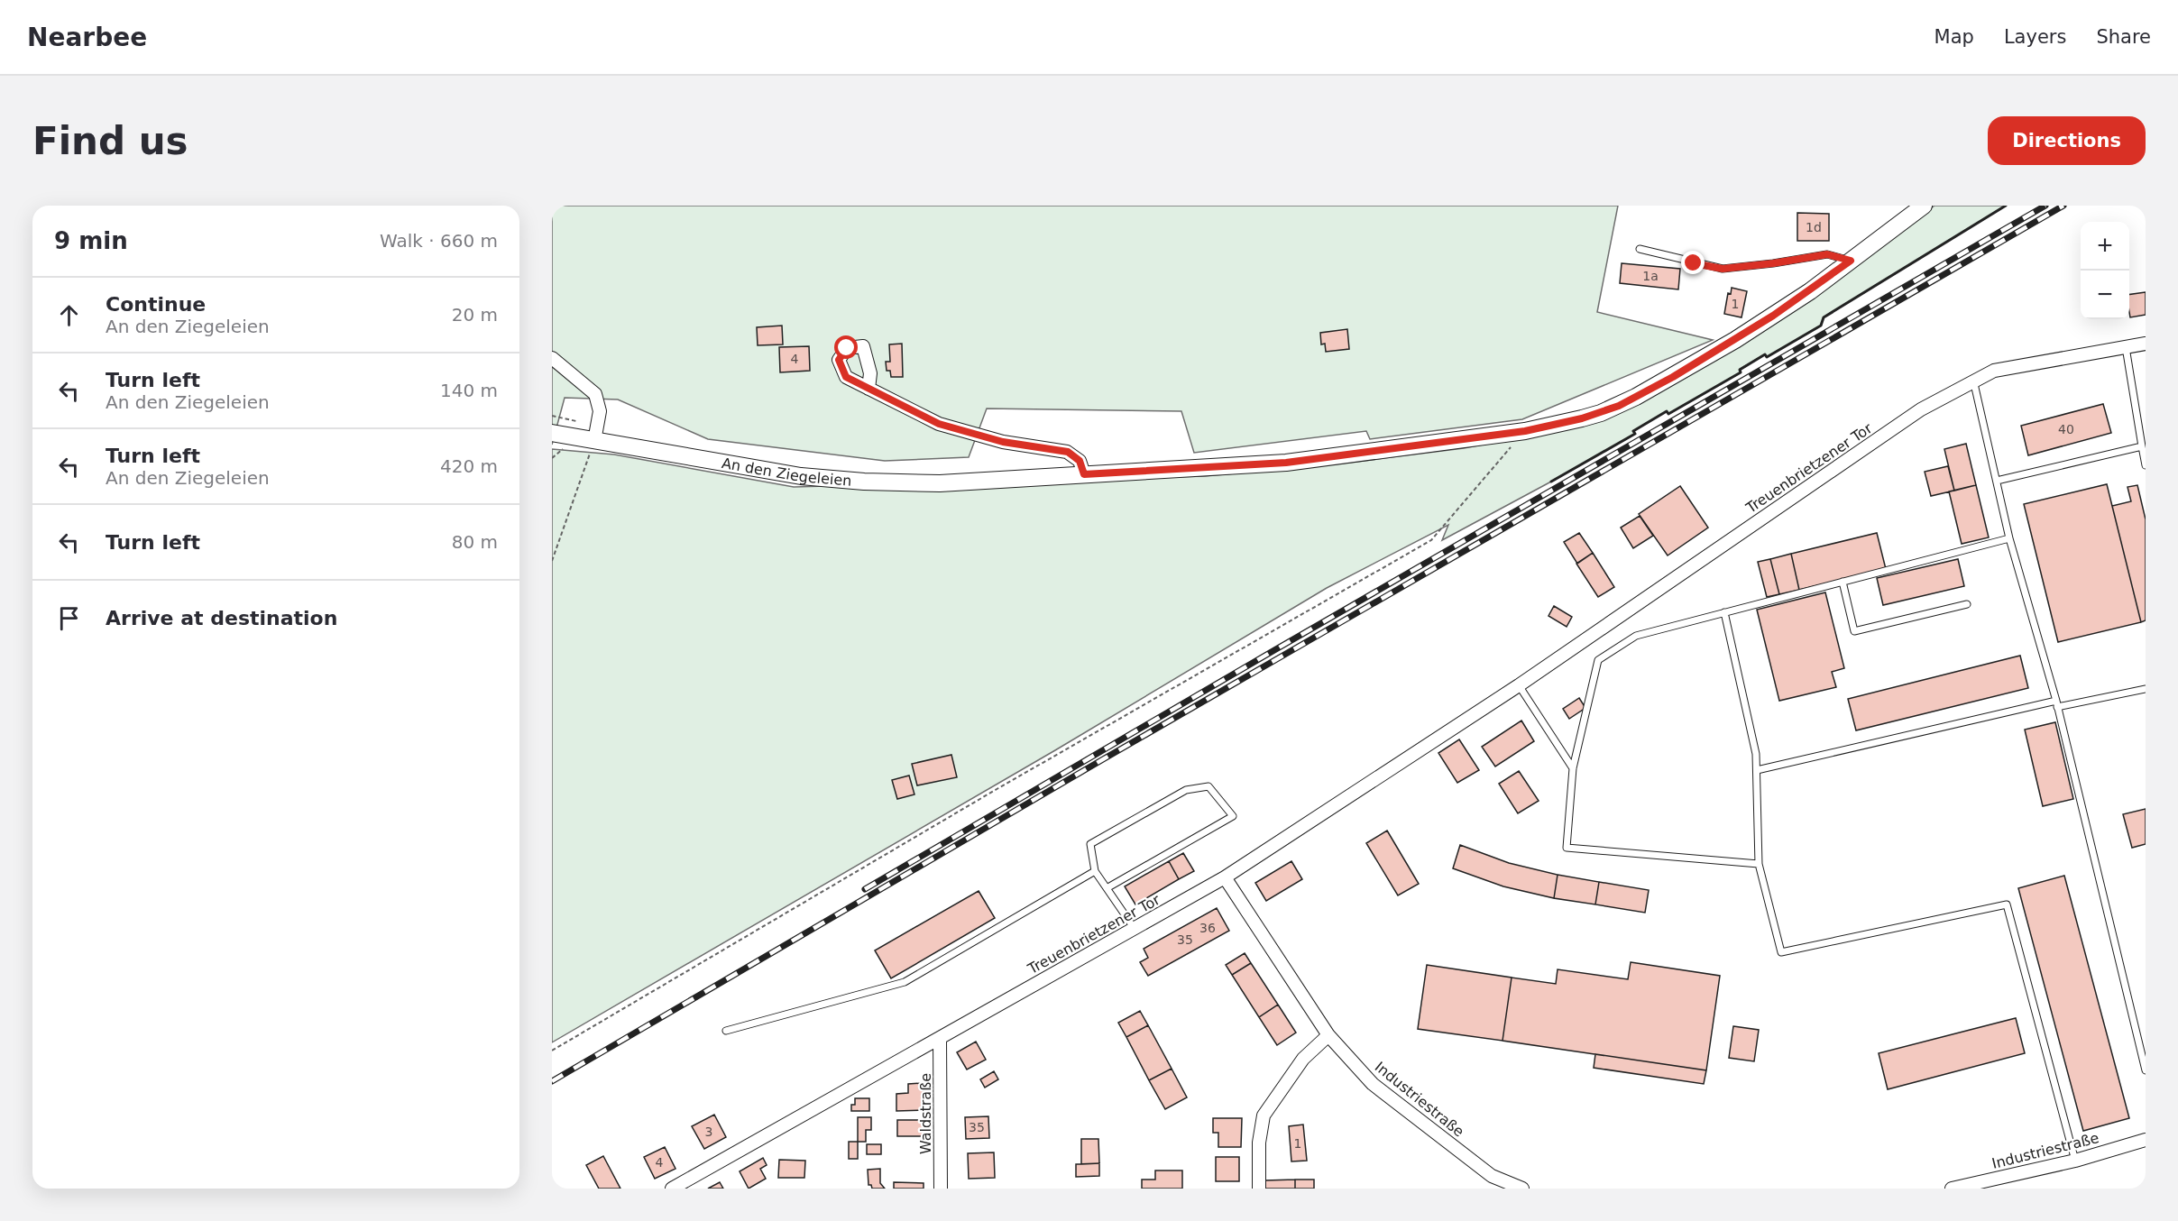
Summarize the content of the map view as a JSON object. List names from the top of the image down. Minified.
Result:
{"streets":{"street":["Treuenbrietzener Tor","An den Ziegeleien","Industriestraße","Waldstraße"]},"crossings":[["Treuenbrietzener Tor","Industriestraße"],["Treuenbrietzener Tor","Waldstraße"]],"house_numbers":["1d","1a","1","4","40","36","35","35","3","1","4"],"page":{"header":"Nearbee","nav":["Map","Layers","Share"],"buttons":"Directions","title":"Find us","heading":["9 min","Walk · 660 m"],"map_buttons":["+","−"],"list":[["Continue","An den Ziegeleien","20 m"],["Turn left","An den Ziegeleien","140 m"],["Turn left","An den Ziegeleien","420 m"],["Turn left","80 m"],"Arrive at destination"]}}
